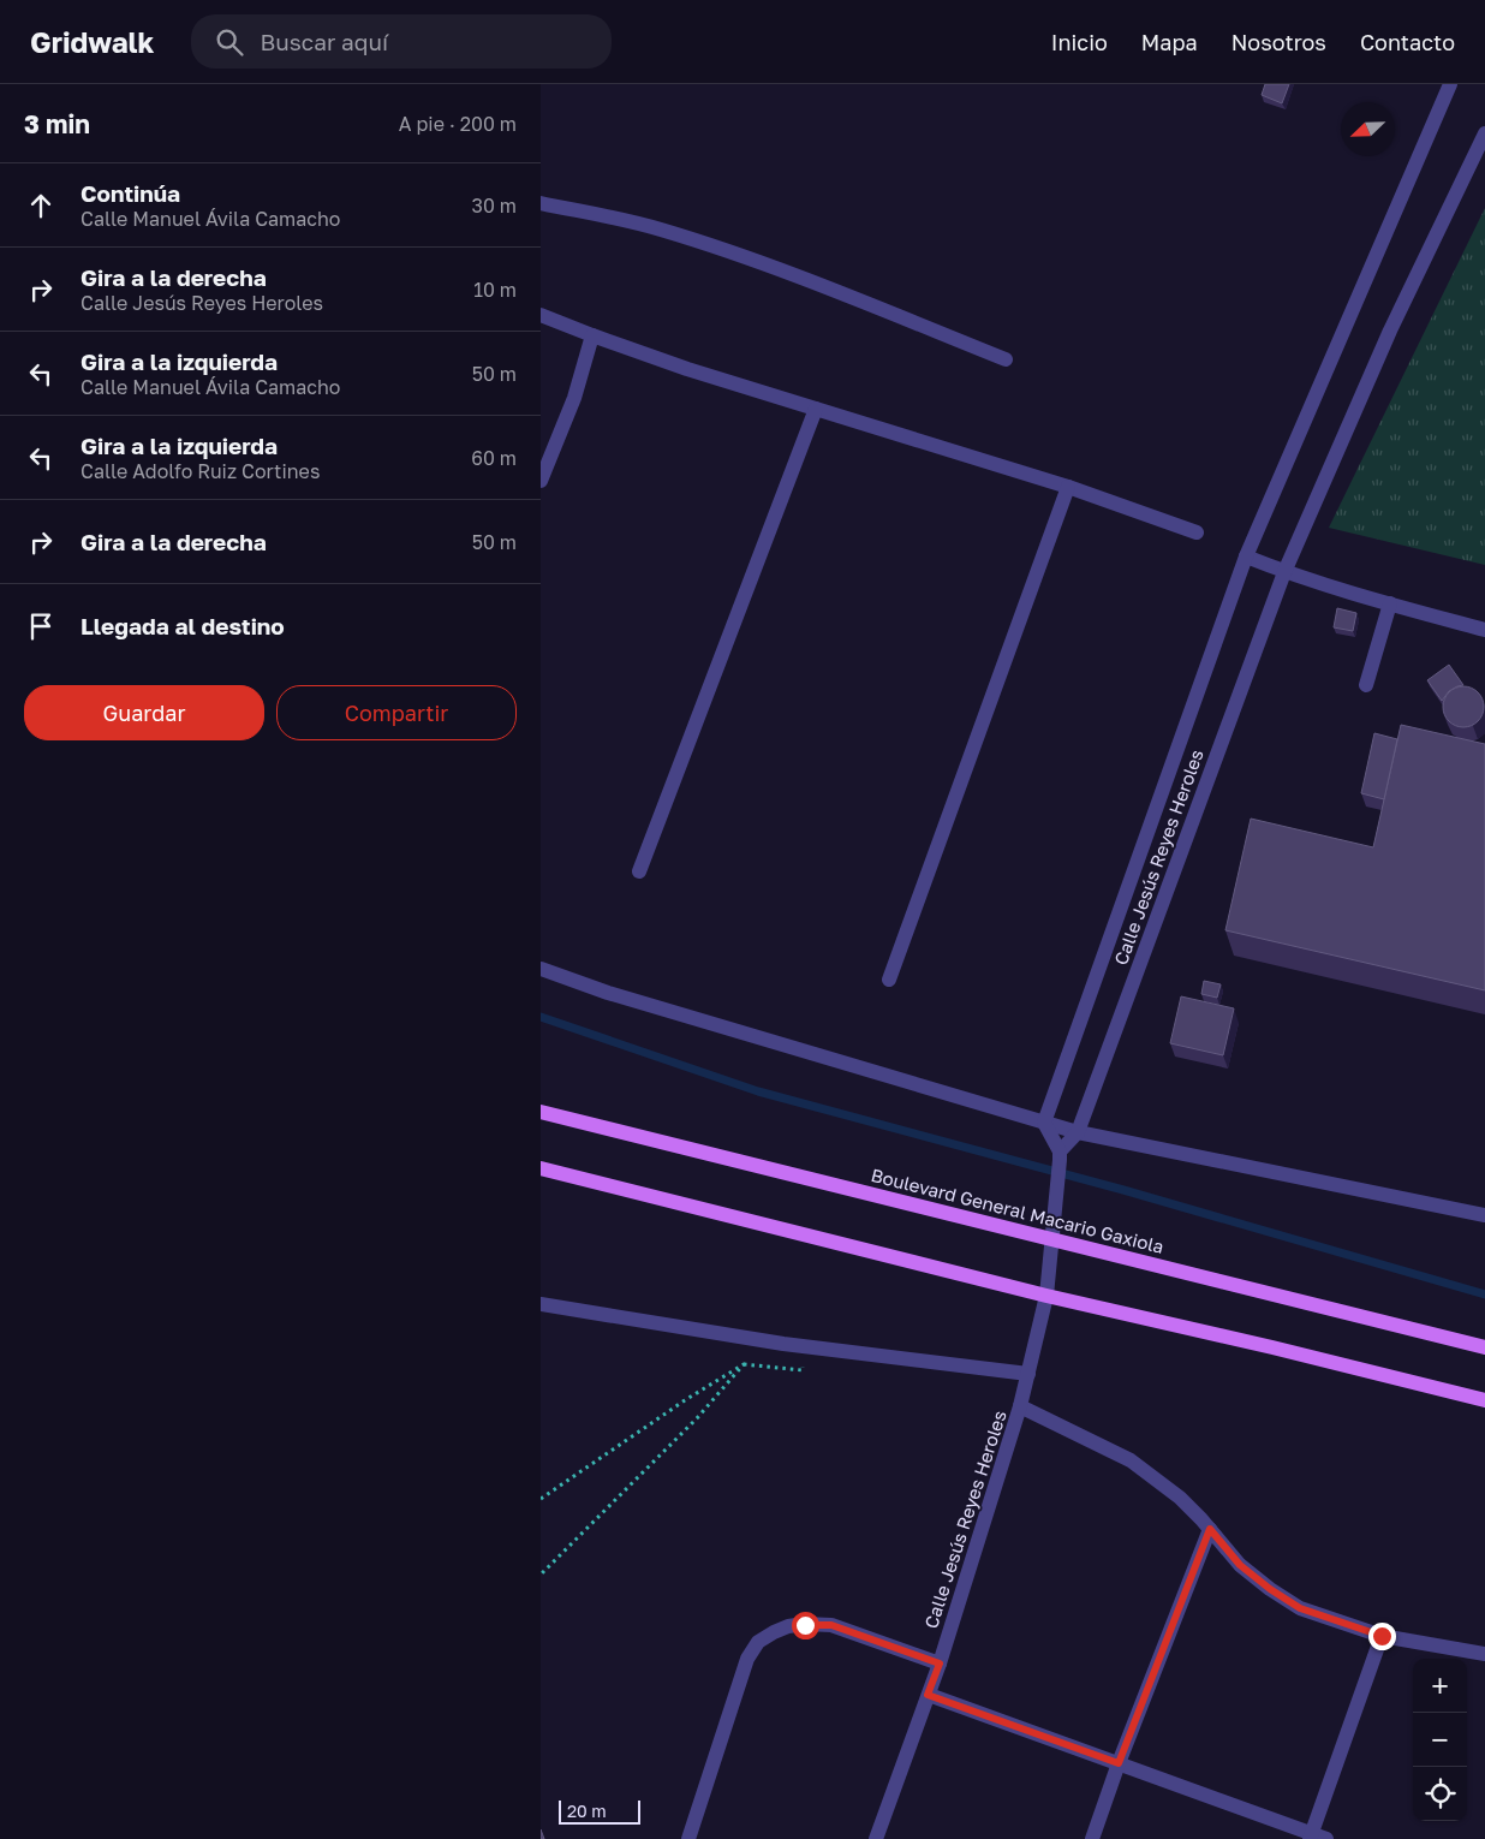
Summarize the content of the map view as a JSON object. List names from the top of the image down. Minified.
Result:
{"streets":{"main road":["Boulevard General Macario Gaxiola"],"street":["Calle Jesús Reyes Heroles"]},"crossings":[["Calle Jesús Reyes Heroles","Boulevard General Macario Gaxiola"]],"scale_bar":"20 m","north":"bottom left","page":{"header":"Gridwalk","search":"Buscar aquí","nav":["Inicio","Mapa","Nosotros","Contacto"],"heading":["3 min","A pie · 200 m"],"list":[["Continúa","Calle Manuel Ávila Camacho","30 m"],["Gira a la derecha","Calle Jesús Reyes Heroles","10 m"],["Gira a la izquierda","Calle Manuel Ávila Camacho","50 m"],["Gira a la izquierda","Calle Adolfo Ruiz Cortines","60 m"],["Gira a la derecha","50 m"],"Llegada al destino"],"buttons":["Guardar","Compartir"],"map_buttons":["+","−"],"scale":"20 m"}}
